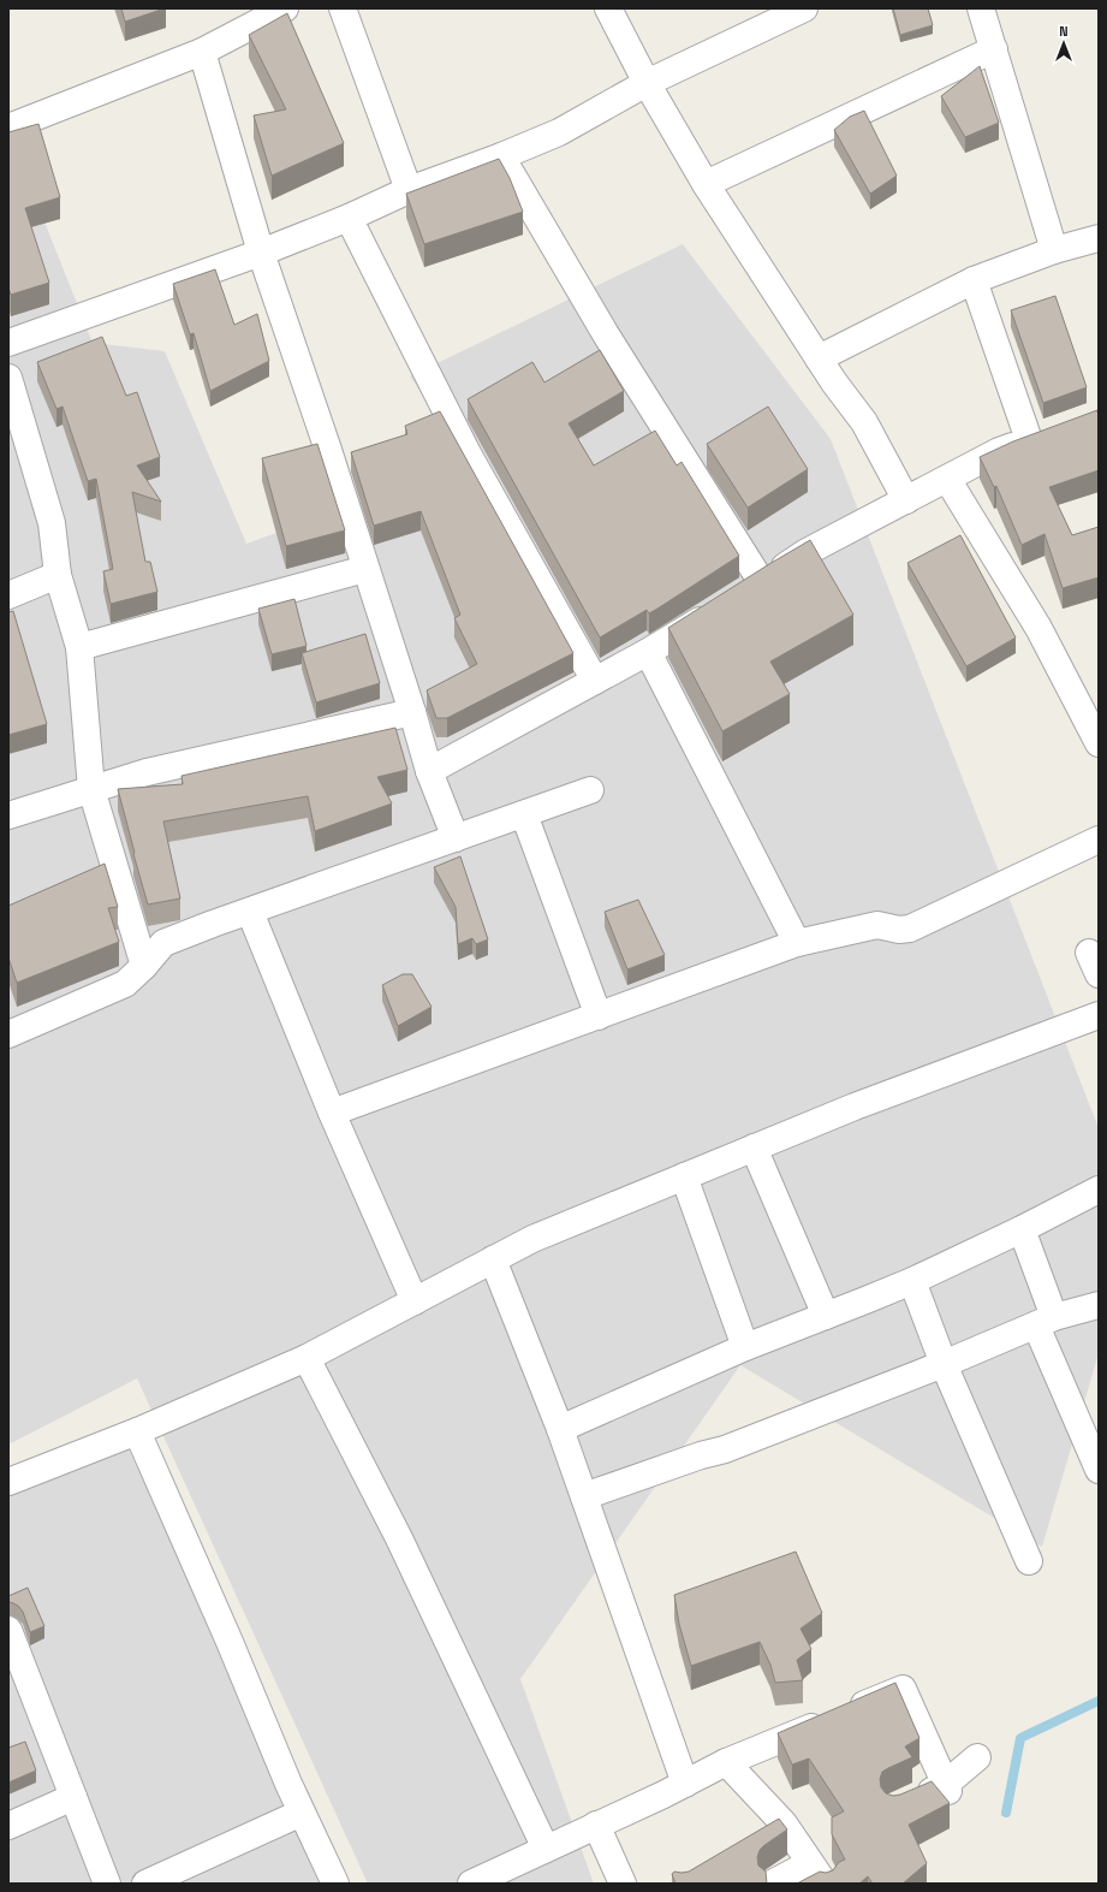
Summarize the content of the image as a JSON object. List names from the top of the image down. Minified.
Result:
{"north":"top"}
